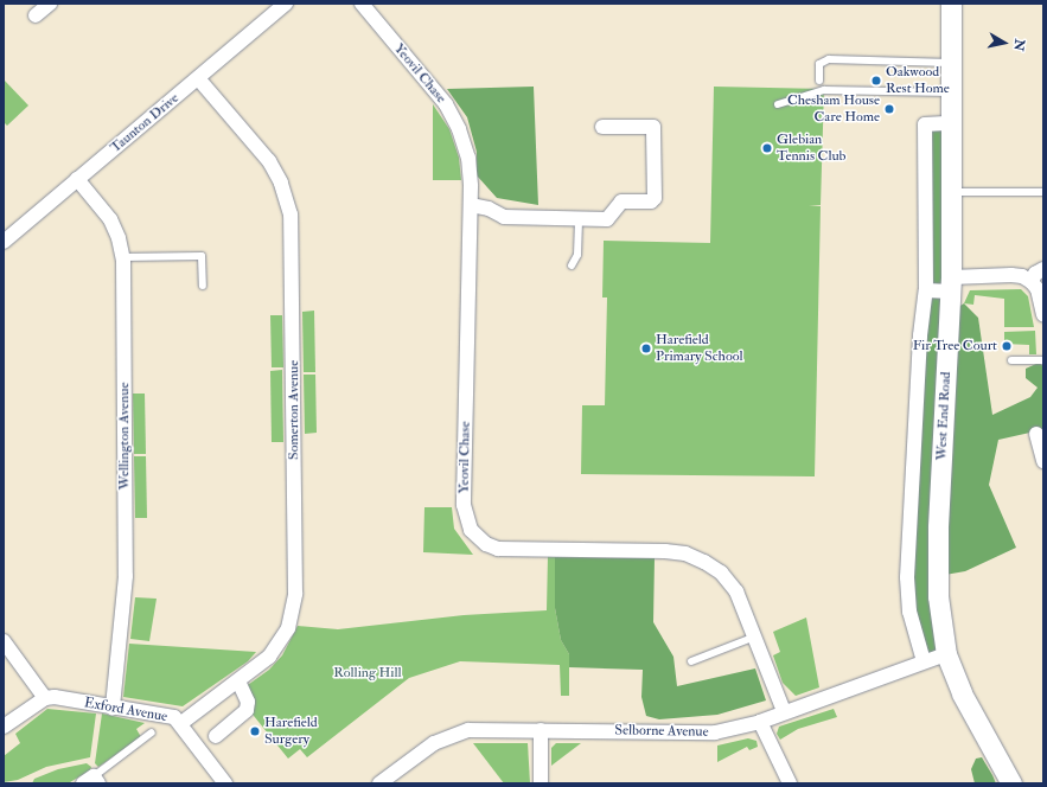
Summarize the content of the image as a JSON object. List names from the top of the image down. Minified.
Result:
{"streets":{"street":["Yeovil Chase","Taunton Drive","Somerton Avenue","West End Road","Wellington Avenue","Exford Avenue","Selborne Avenue"]},"crossings":[["Yeovil Chase","Selborne Avenue"],["Taunton Drive","Somerton Avenue"],["Taunton Drive","Wellington Avenue"],["Somerton Avenue","Exford Avenue"],["West End Road","Selborne Avenue"],["Wellington Avenue","Exford Avenue"]],"parks":["Rolling Hill"],"places":["Oakwood Rest Home","Chesham House Care Home","Glebian Tennis Club","Fir Tree Court","Harefield Primary School","Harefield Surgery"],"north":"right"}
